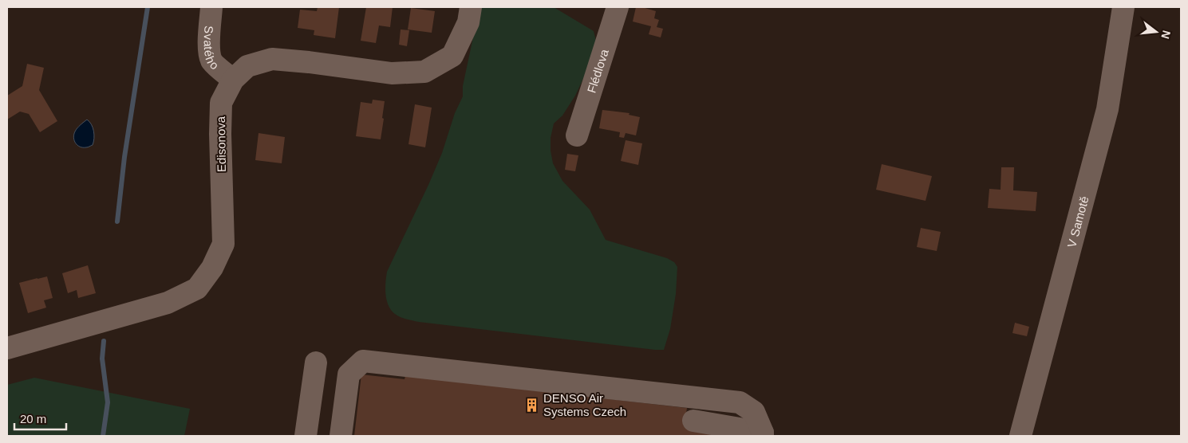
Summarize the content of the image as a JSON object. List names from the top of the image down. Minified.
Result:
{"streets":{"street":["Svatého","Flédlova","Edisonova","V Samotě"]},"crossings":[["Svatého","Edisonova"]],"places":{"building":["DENSO Air Systems Czech"]},"scale_bar":"20 m","north":"right"}
